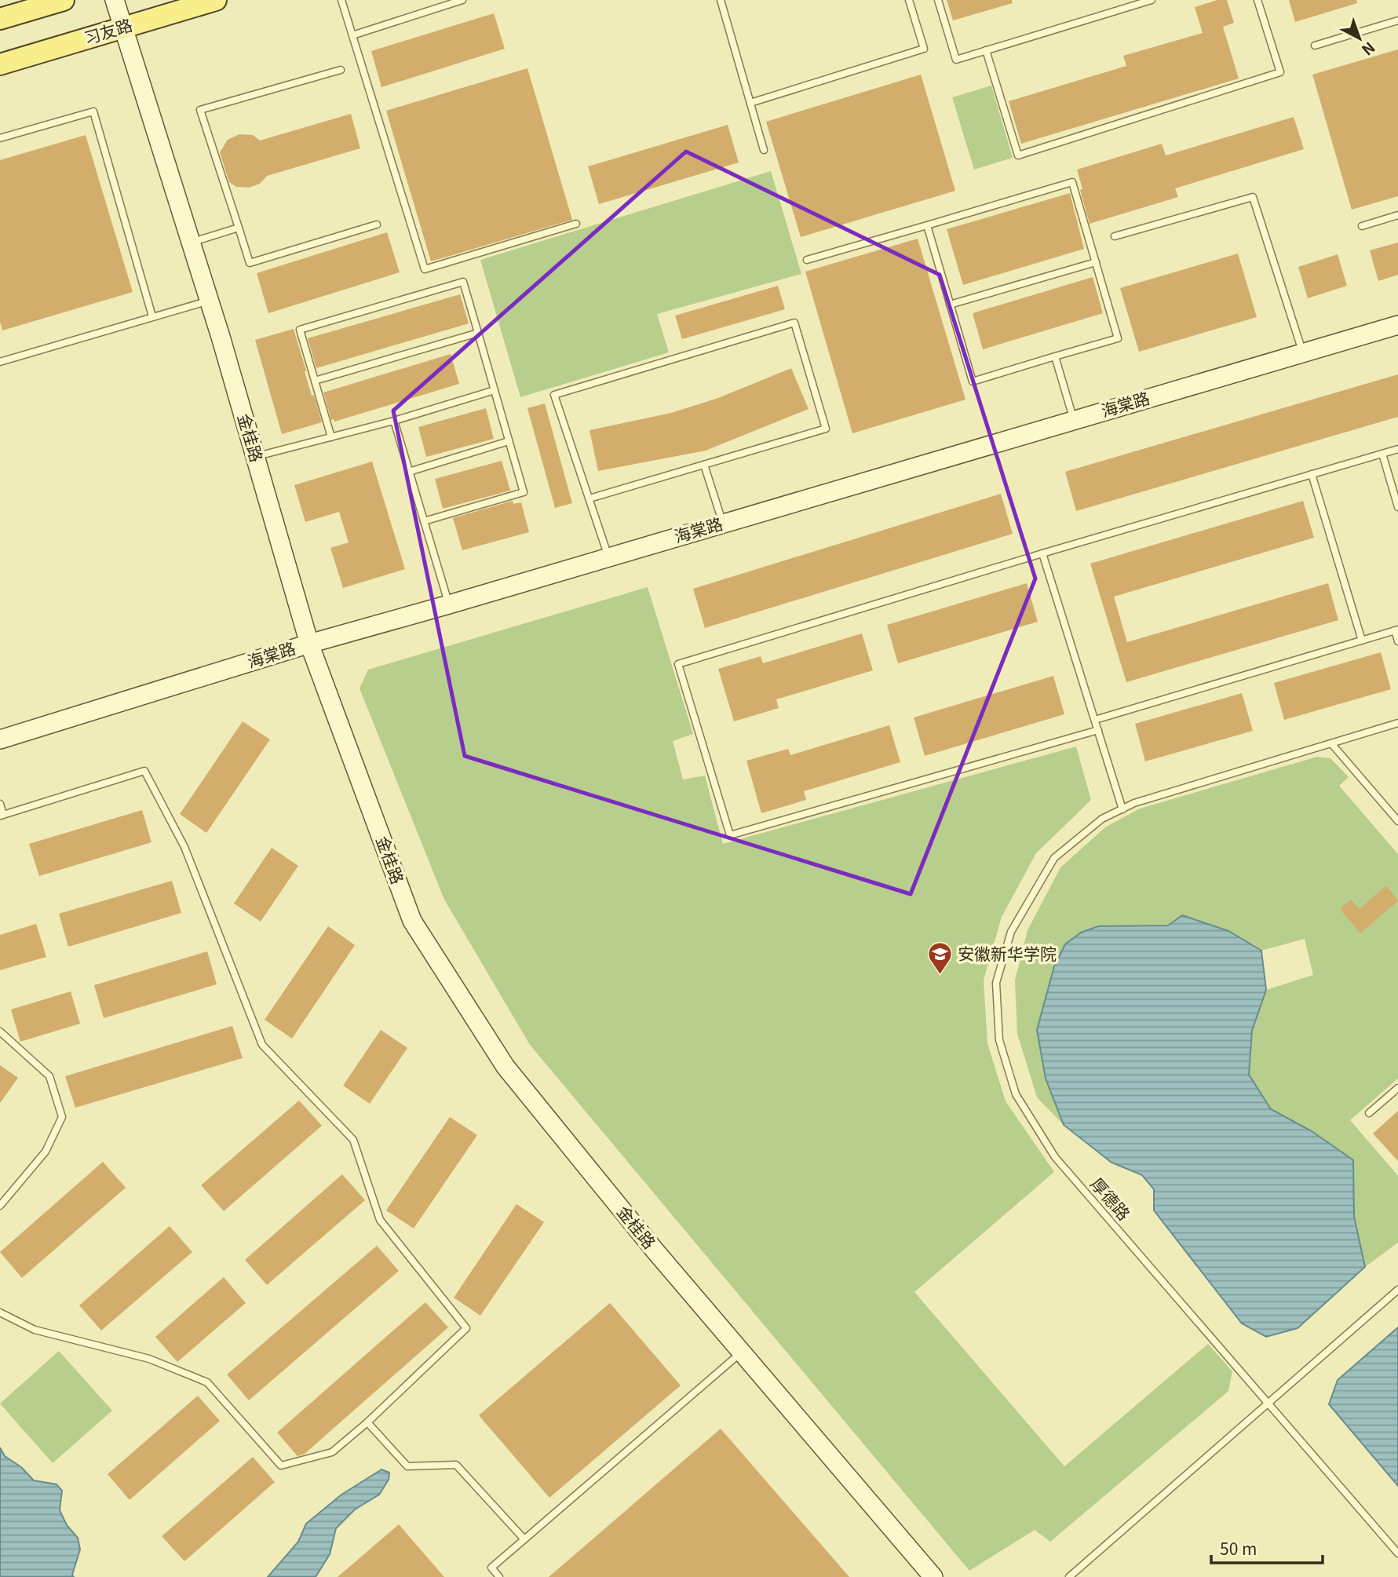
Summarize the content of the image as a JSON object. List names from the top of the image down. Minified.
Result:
{"streets":{"main road":["习友路"],"street":["海棠路","金桂路"],"lane":["厚德路"]},"crossings":[["习友路","金桂路"],["海棠路","金桂路"]],"places":{"school or university":["安徽新华学院"]},"scale_bar":"50 m","north":"bottom right"}
